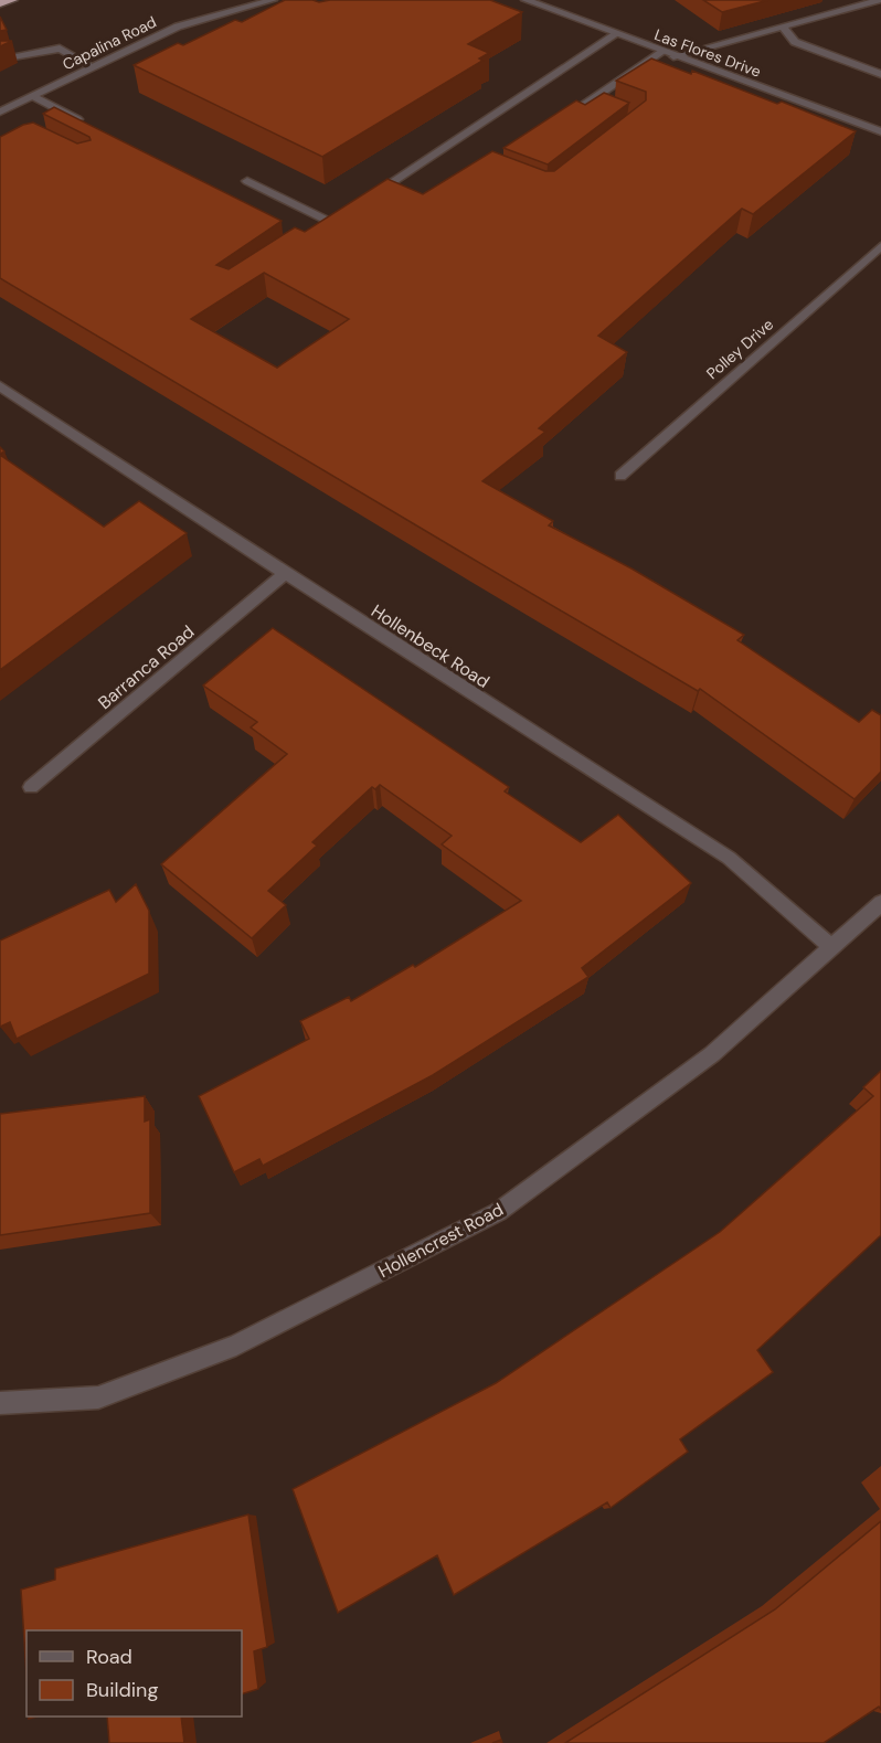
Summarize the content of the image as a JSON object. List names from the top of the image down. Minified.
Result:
{"streets":{"street":["Capalina Road","Las Flores Drive","Polley Drive","Hollenbeck Road","Barranca Road","Hollencrest Road"]},"crossings":[["Hollenbeck Road","Barranca Road"],["Hollenbeck Road","Hollencrest Road"]],"legend":["Road","Building"]}
